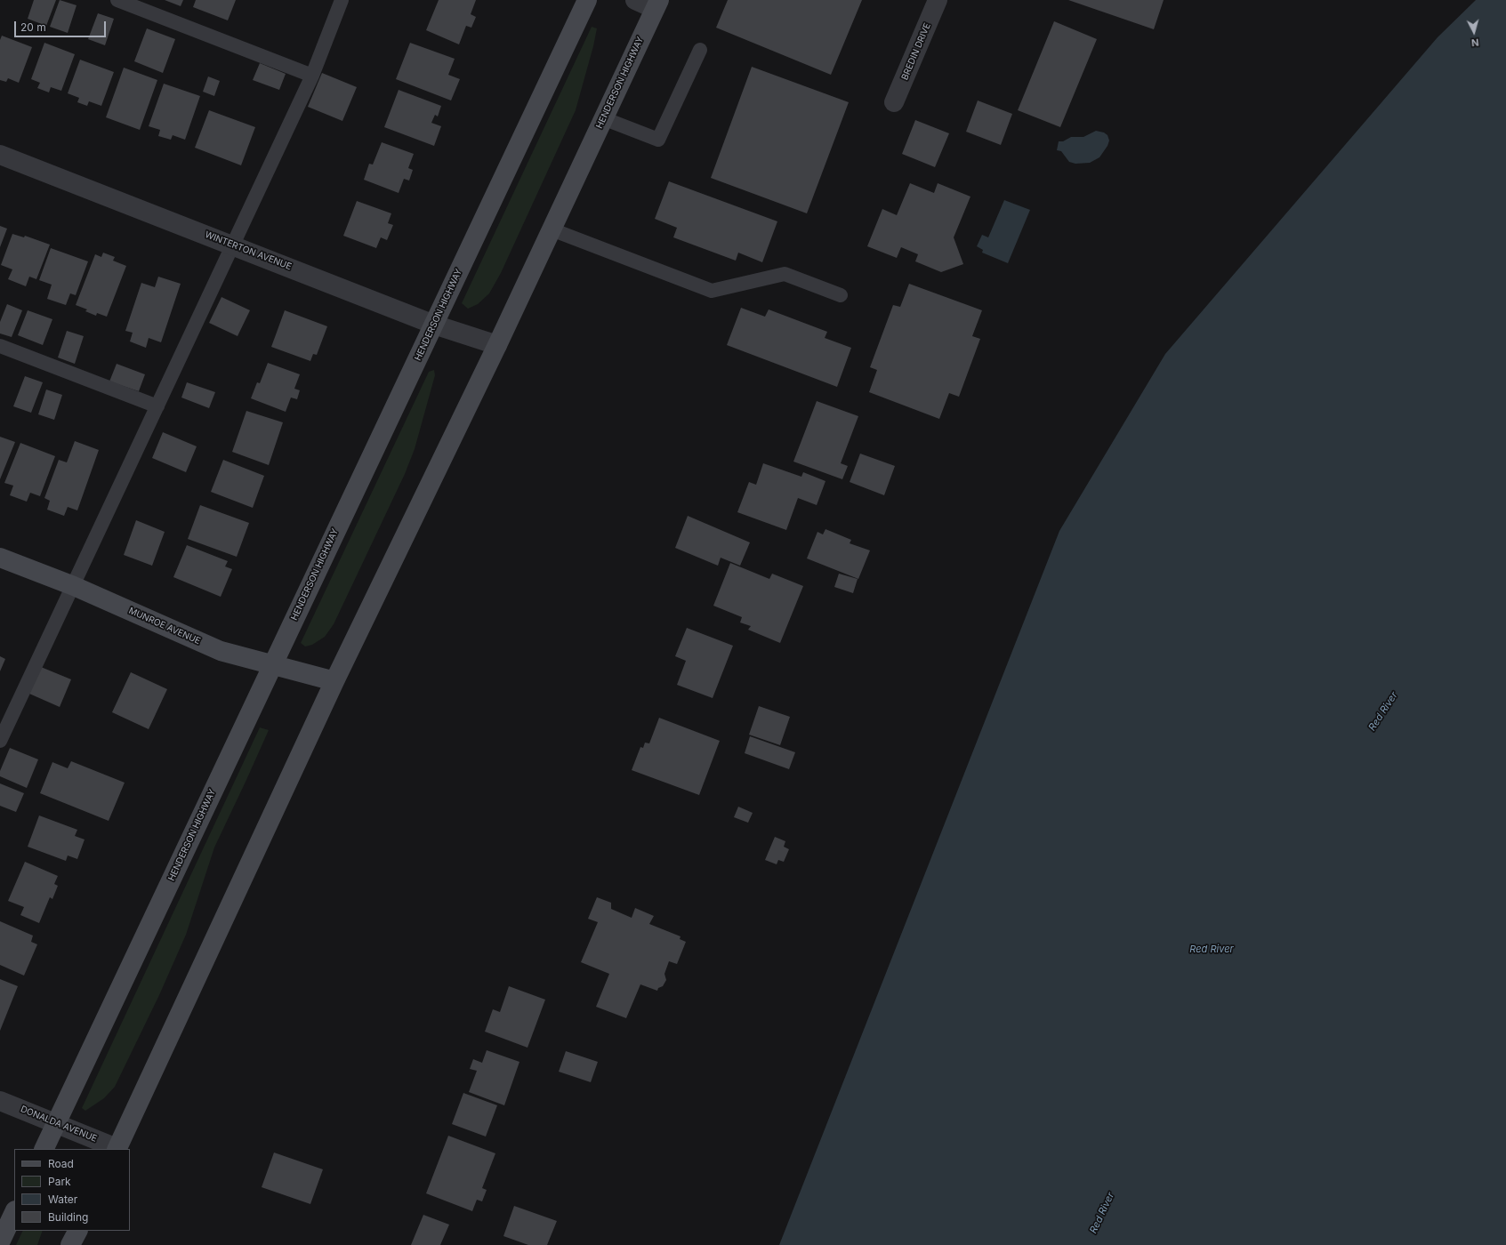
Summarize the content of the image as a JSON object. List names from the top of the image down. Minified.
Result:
{"streets":{"main road":["HENDERSON HIGHWAY","MUNROE AVENUE"],"street":["BREDIN DRIVE","WINTERTON AVENUE","DONALDA AVENUE"]},"crossings":[["HENDERSON HIGHWAY","WINTERTON AVENUE"],["HENDERSON HIGHWAY","MUNROE AVENUE"],["HENDERSON HIGHWAY","DONALDA AVENUE"]],"water":["Red River"],"legend":["Road","Park","Water","Building"],"scale_bar":"20 m","north":"bottom"}
